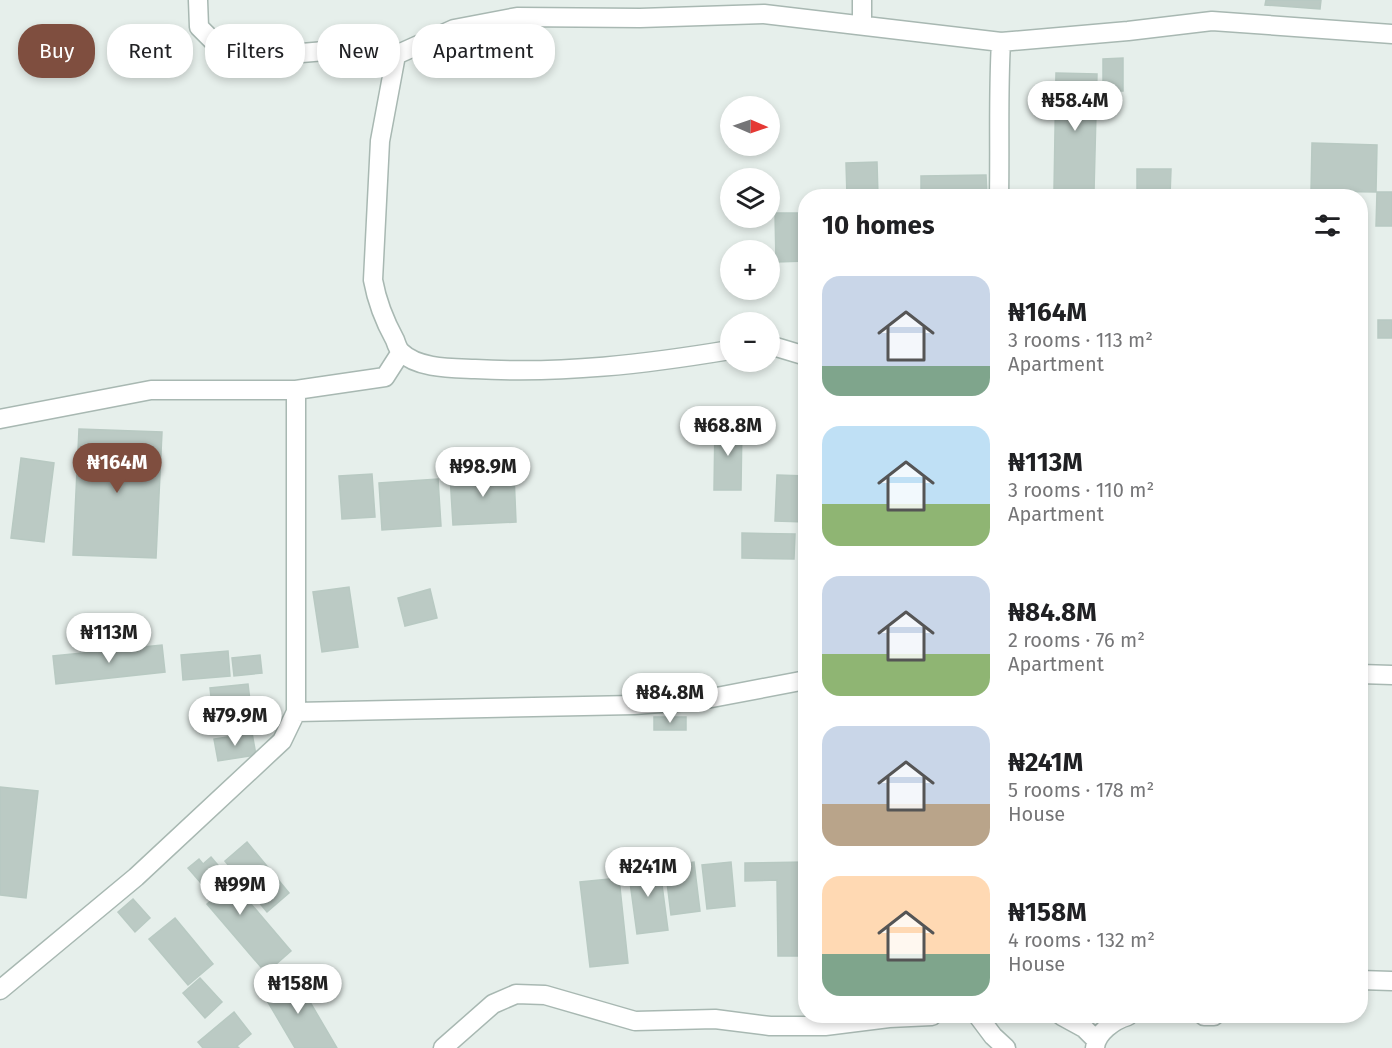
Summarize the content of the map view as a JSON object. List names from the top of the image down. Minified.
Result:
{"north":"right","page":{"chip":["Buy","Rent","Filters","New","Apartment"],"price":["₦58.4M","₦68.8M","₦164M","₦98.9M","₦113M","₦84.8M","₦79.9M","₦241M","₦99M","₦158M"],"map_buttons":["+","−"],"heading":"10 homes","list":[{"name":"₦164M","note":"3 rooms · 113 m² · Apartment"},{"name":"₦113M","note":"3 rooms · 110 m² · Apartment"},{"name":"₦84.8M","note":"2 rooms · 76 m² · Apartment"},{"name":"₦241M","note":"5 rooms · 178 m² · House"},{"name":"₦158M","note":"4 rooms · 132 m² · House"}]}}
